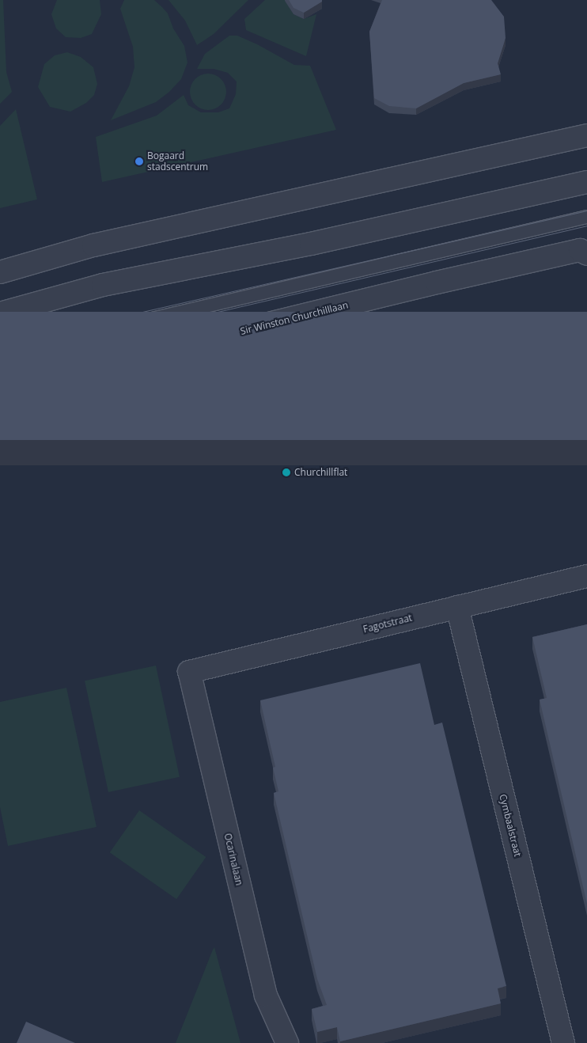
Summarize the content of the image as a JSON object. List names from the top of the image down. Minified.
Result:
{"streets":{"street":["Sir Winston Churchilllaan","Fagotstraat","Cymbaalstraat","Ocarinalaan"]},"crossings":[["Fagotstraat","Cymbaalstraat"],["Fagotstraat","Ocarinalaan"]],"places":["Bogaard stadscentrum","Churchillflat"]}
